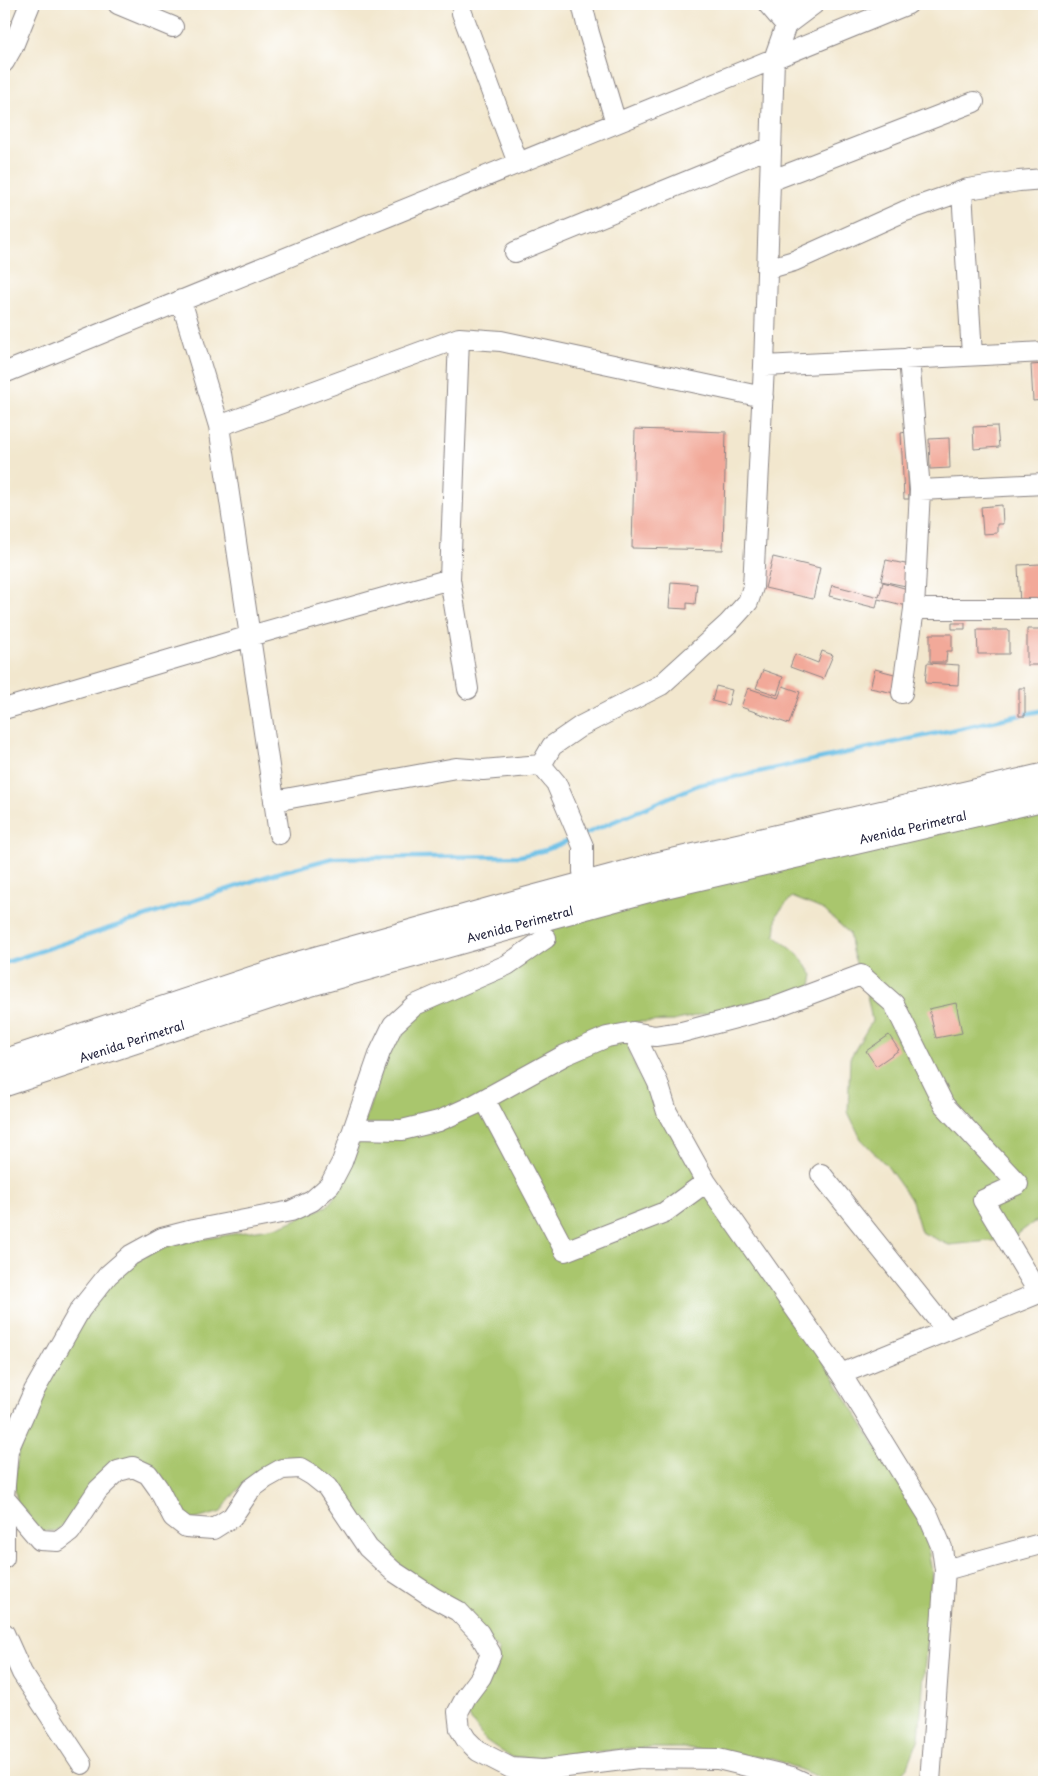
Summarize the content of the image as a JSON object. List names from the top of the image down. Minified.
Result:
{"streets":{"main road":["Avenida Perimetral"]}}
